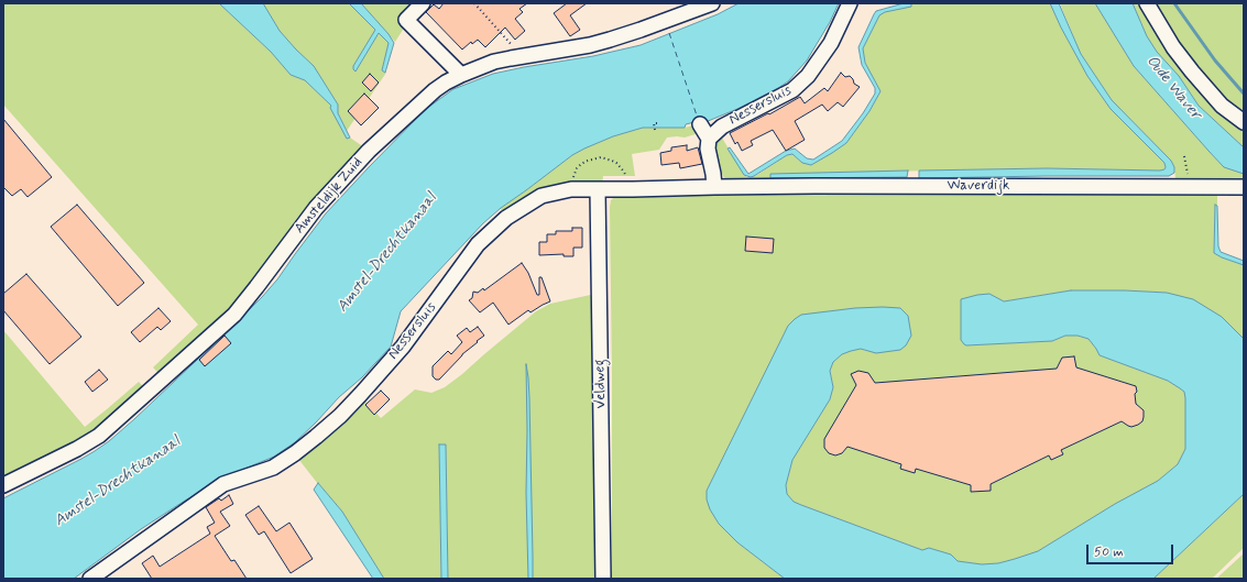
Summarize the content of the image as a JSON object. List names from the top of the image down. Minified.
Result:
{"streets":{"street":["Nessersluis","Waverdijk","Amsteldijk Zuid","Veldweg"]},"crossings":[["Nessersluis","Waverdijk"],["Nessersluis","Veldweg"]],"water":["Oude Waver","Amstel-Drechtkanaal"],"scale_bar":"50 m"}
